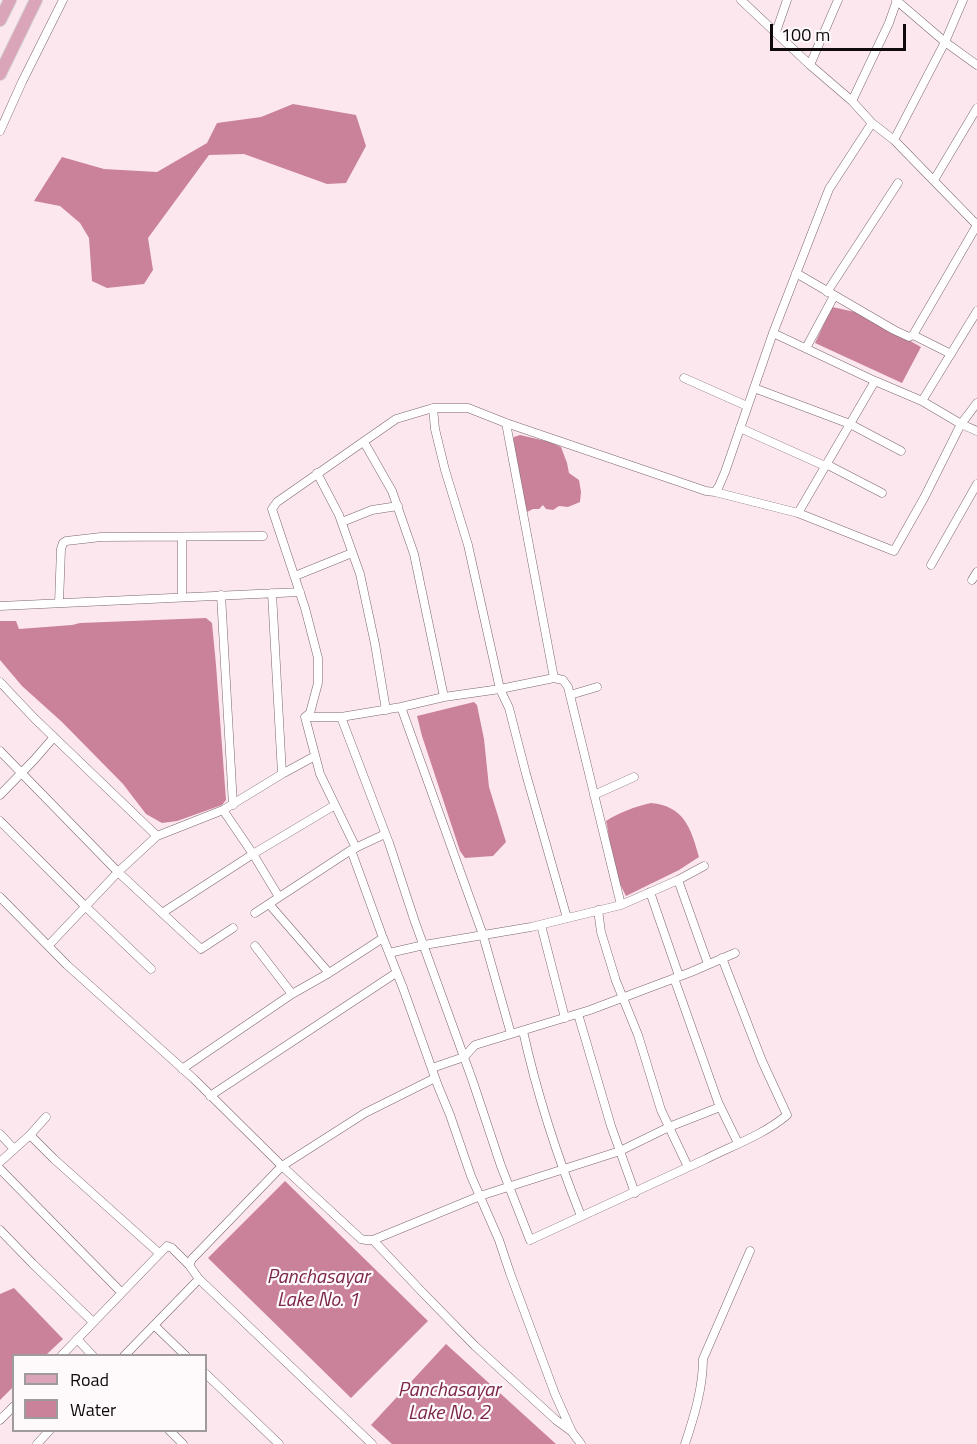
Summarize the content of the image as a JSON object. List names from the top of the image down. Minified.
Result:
{"water":["Panchasayar Lake No. 1","Panchasayar Lake No. 2"],"legend":["Road","Water"],"scale_bar":"100 m"}
